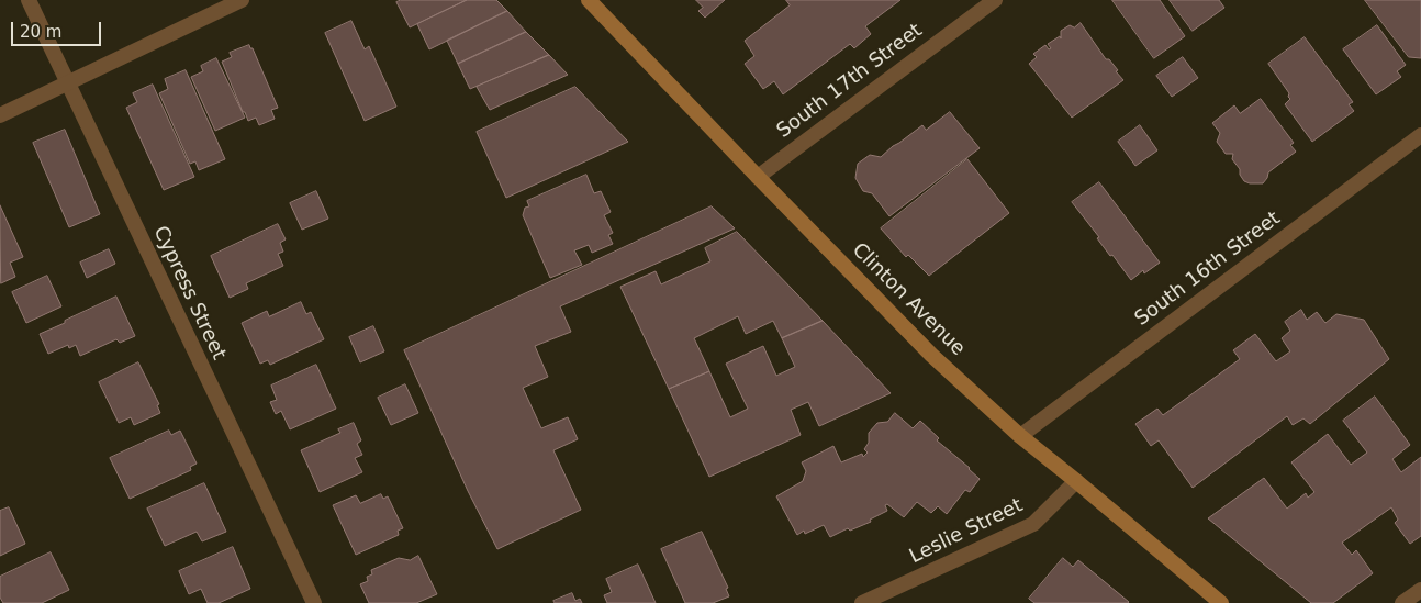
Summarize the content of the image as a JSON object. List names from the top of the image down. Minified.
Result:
{"streets":{"main road":["Clinton Avenue"],"street":["South 17th Street","South 16th Street","Cypress Street","Leslie Street"]},"crossings":[["South 17th Street","Clinton Avenue"],["South 16th Street","Clinton Avenue"],["Clinton Avenue","Leslie Street"]],"scale_bar":"20 m"}
